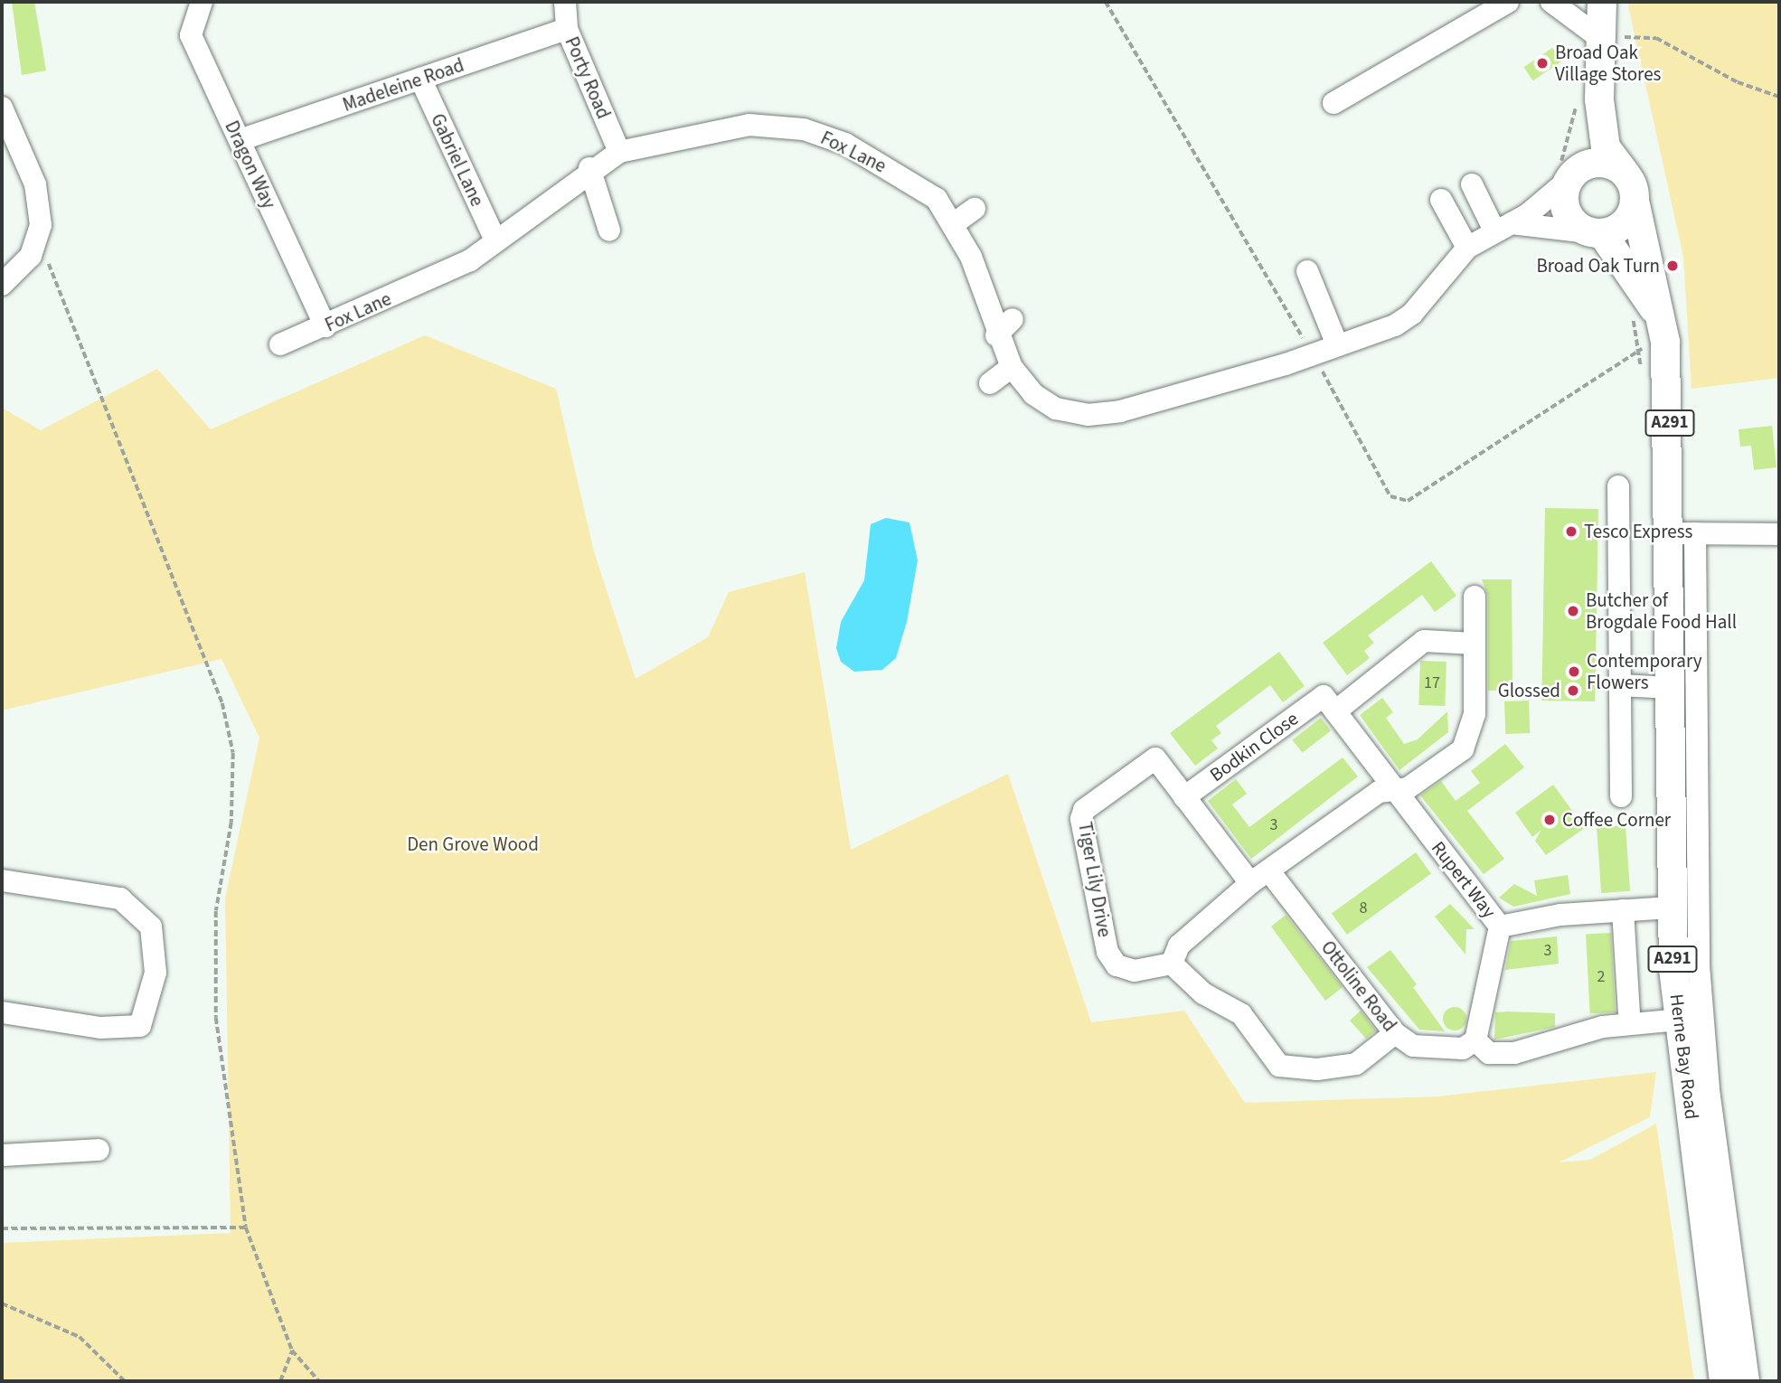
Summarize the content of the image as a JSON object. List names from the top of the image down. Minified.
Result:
{"streets":{"main road":["A291","Herne Bay Road"],"street":["Porty Road","Madeleine Road","Fox Lane","Gabriel Lane","Dragon Way","Bodkin Close","Tiger Lily Drive","Rupert Way","Ottoline Road"]},"crossings":[["Porty Road","Madeleine Road"],["Porty Road","Fox Lane"],["Madeleine Road","Gabriel Lane"],["Madeleine Road","Dragon Way"],["Fox Lane","Gabriel Lane"],["Fox Lane","Dragon Way"],["Fox Lane","Herne Bay Road"],["Bodkin Close","Rupert Way"],["Bodkin Close","Ottoline Road"],["Tiger Lily Drive","Ottoline Road"],["Rupert Way","Herne Bay Road"]],"parks":["Den Grove Wood"],"places":["Broad Oak Village Stores","Broad Oak Turn","Tesco Express","Butcher of Brogdale Food Hall","Contemporary Flowers","Glossed","Coffee Corner"],"house_numbers":["17","3","8","3","2"]}
